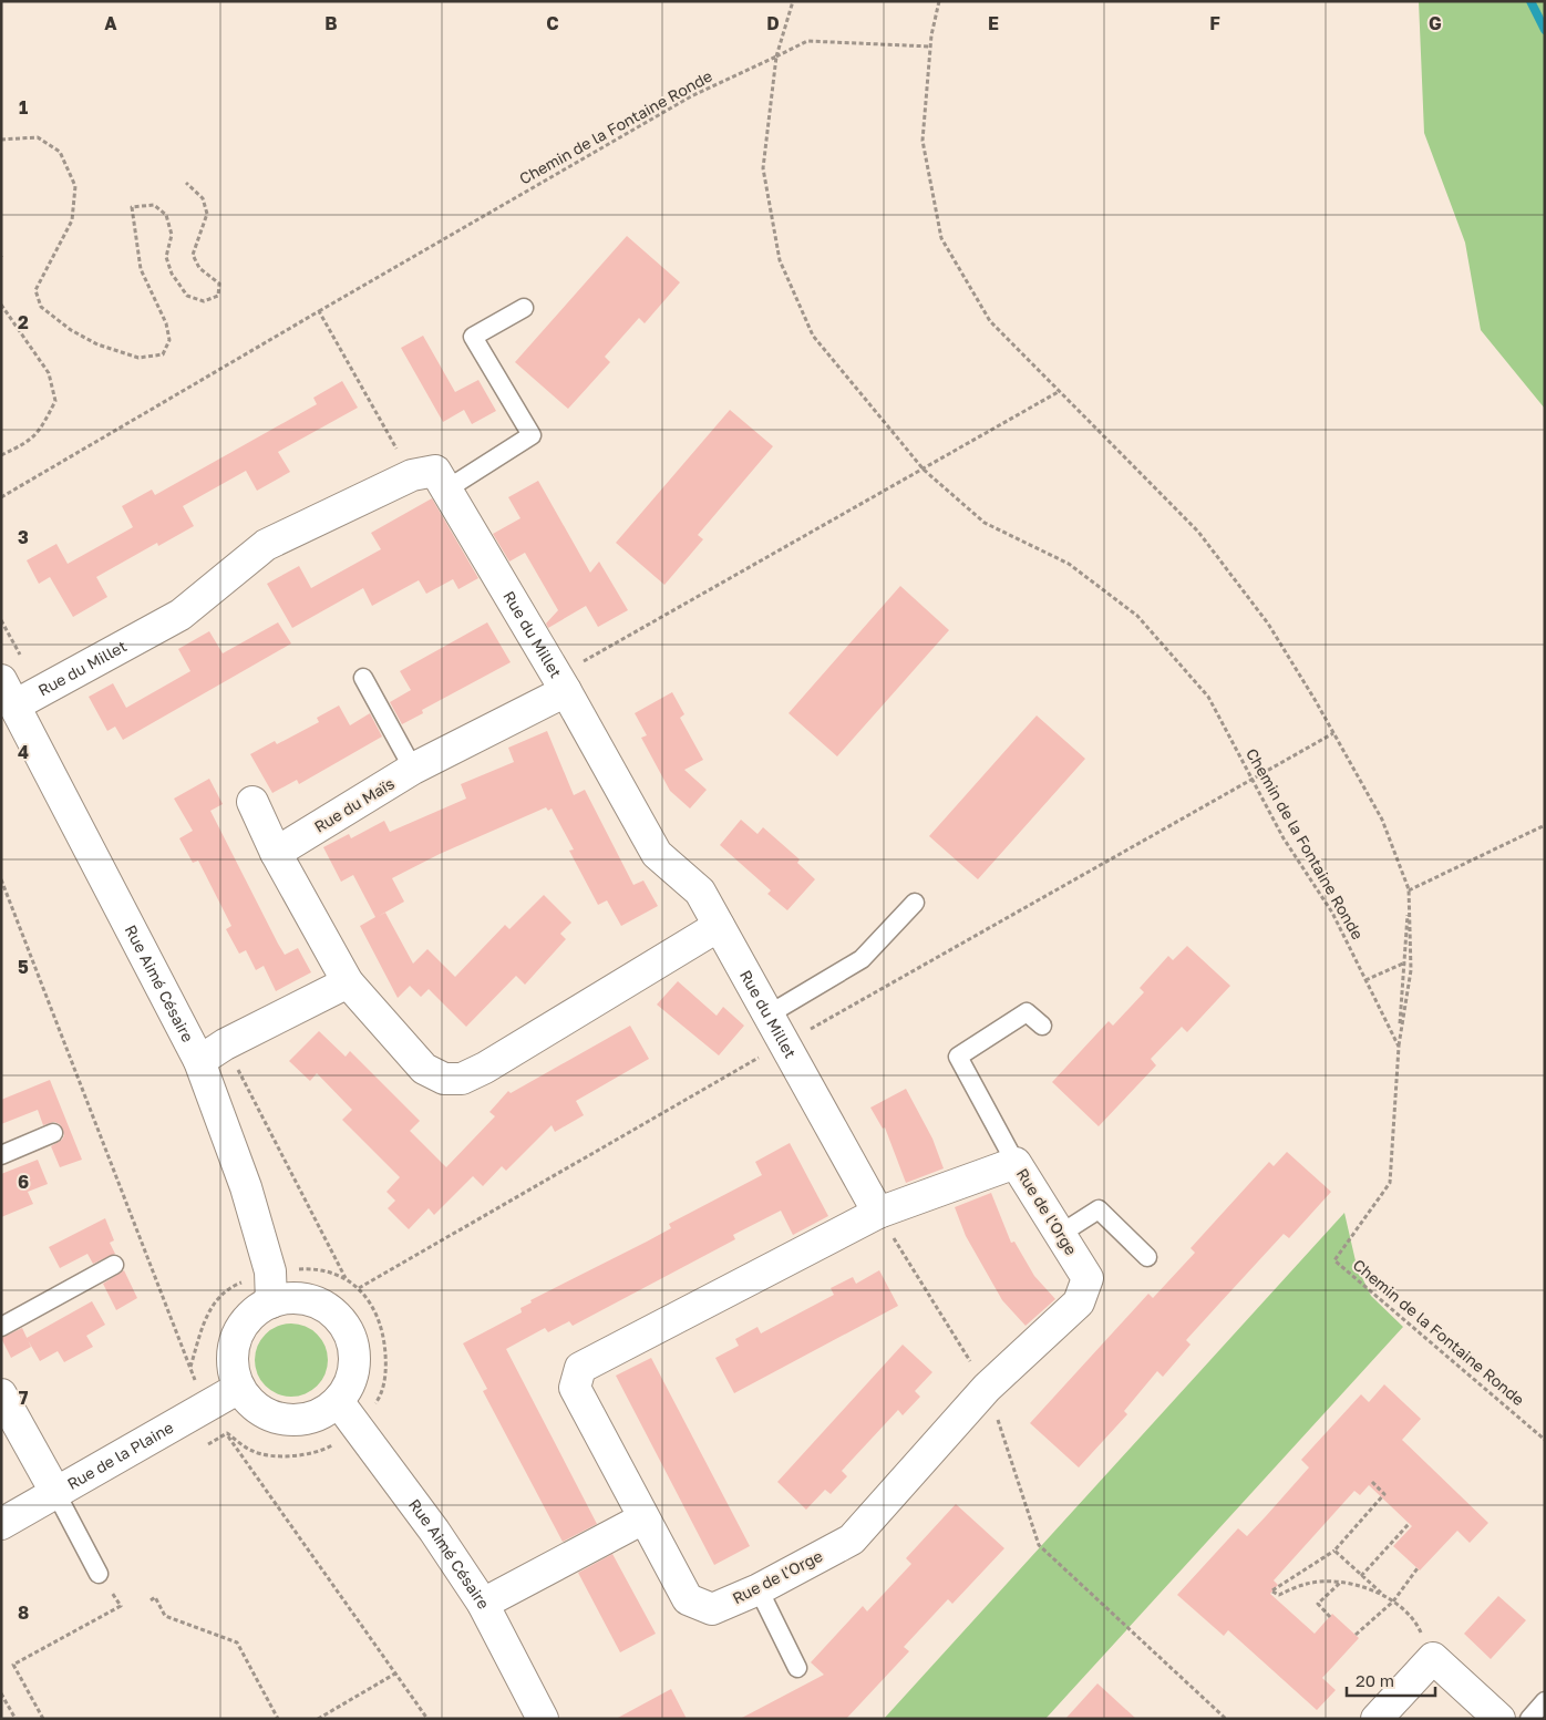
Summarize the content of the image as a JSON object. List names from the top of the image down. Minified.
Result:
{"streets":{"street":["Rue du Millet","Rue du Maïs","Rue Aimé Césaire","Rue de l'Orge","Rue de la Plaine"],"path":["Chemin de la Fontaine Ronde"]},"crossings":[["Rue du Millet","Rue du Maïs"],["Rue du Millet","Rue Aimé Césaire"],["Rue du Millet","Rue de l'Orge"],["Rue Aimé Césaire","Rue de la Plaine"]],"scale_bar":"20 m","grid":{"columns":["A","B","C","D","E","F","G"],"rows":["1","2","3","4","5","6","7","8"]}}
